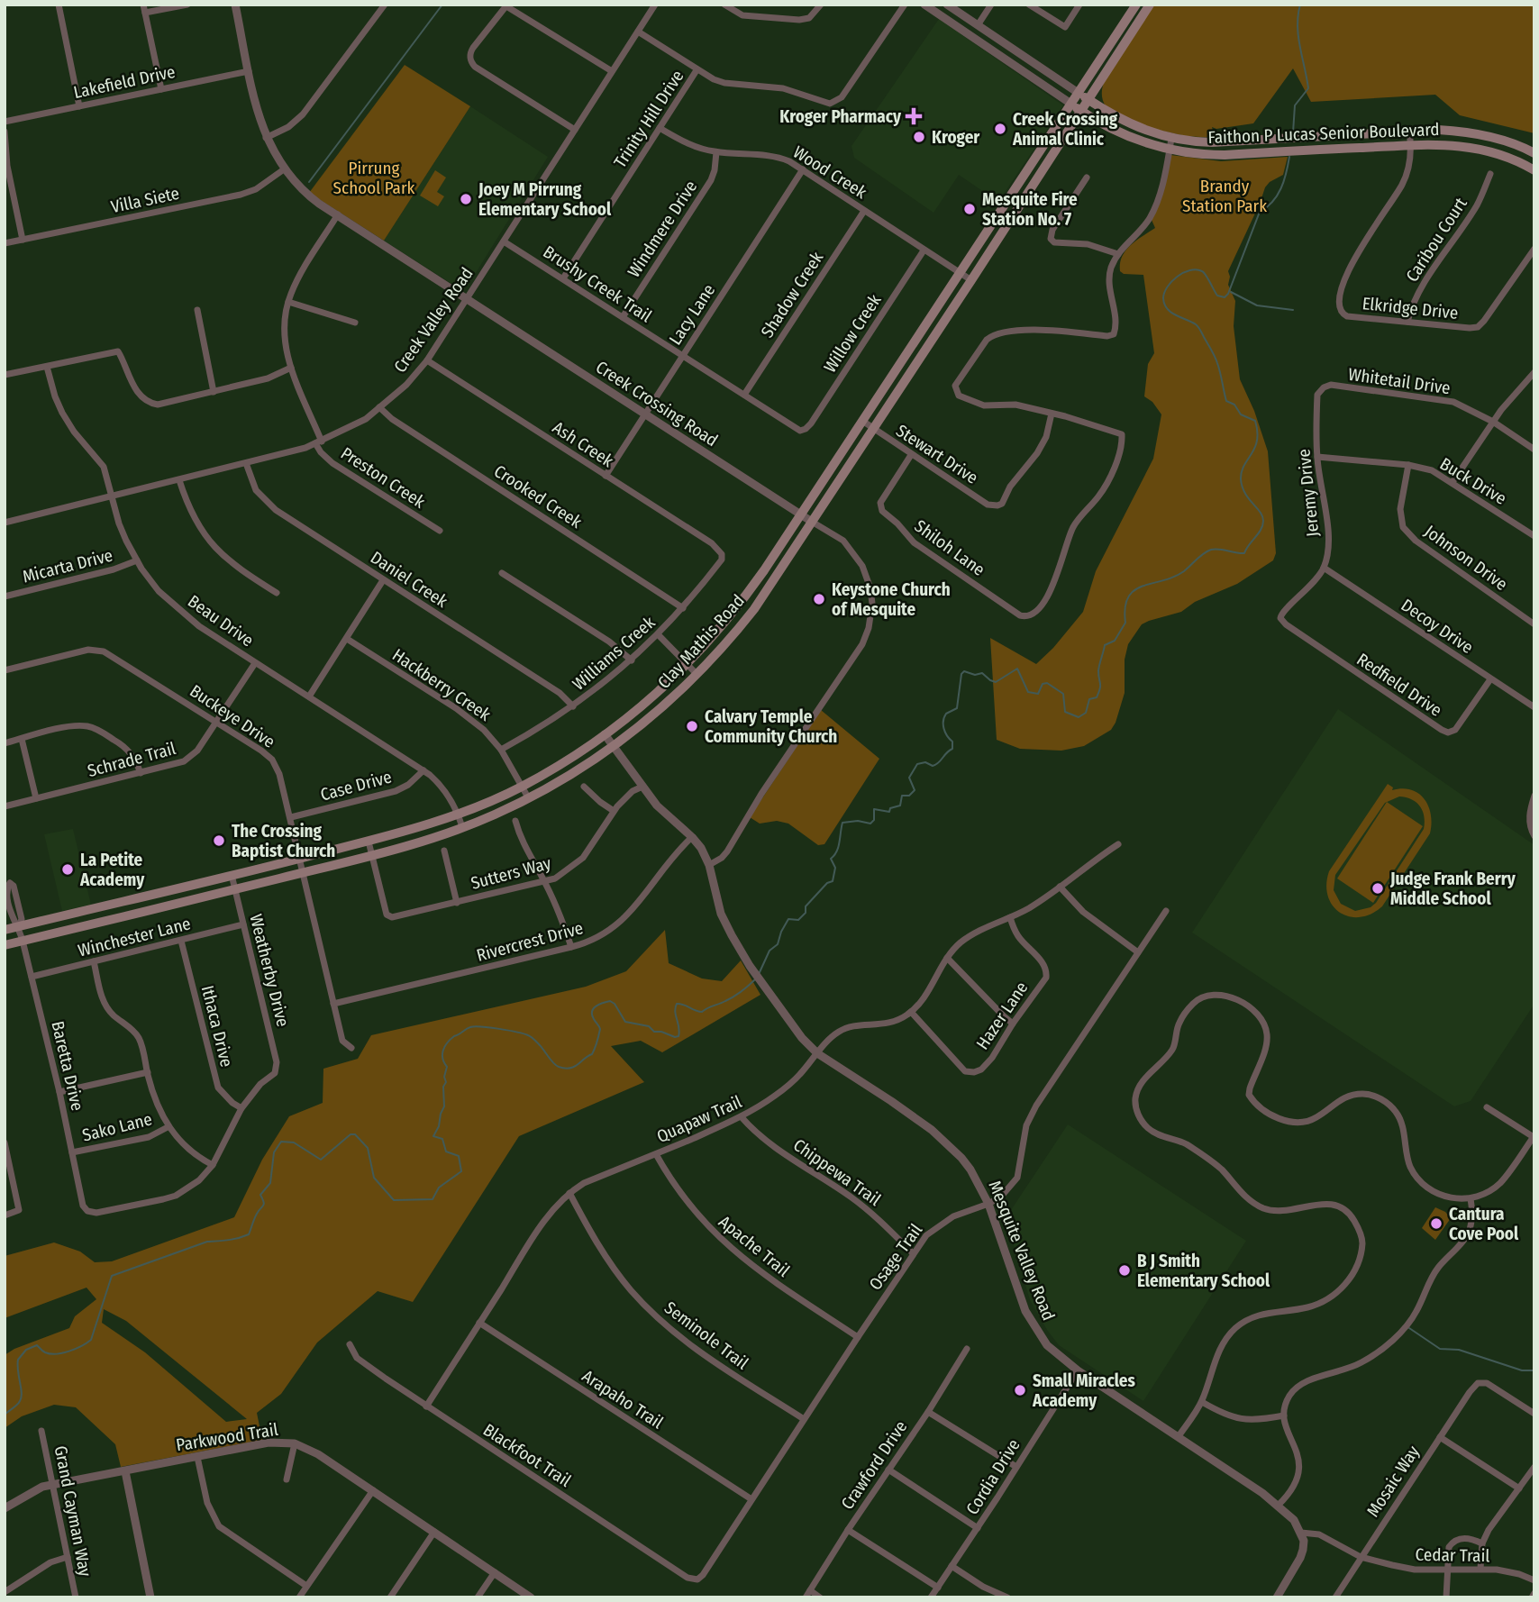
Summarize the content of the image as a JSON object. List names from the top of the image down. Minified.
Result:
{"streets":{"main road":["Faithon P Lucas Senior Boulevard","Clay Mathis Road"],"street":["Lakefield Drive","Trinity Hill Drive","Wood Creek","Villa Siete","Windmere Drive","Caribou Court","Brushy Creek Trail","Shadow Creek","Elkridge Drive","Lacy Lane","Creek Valley Road","Willow Creek","Whitetail Drive","Creek Crossing Road","Ash Creek","Stewart Drive","Preston Creek","Buck Drive","Jeremy Drive","Crooked Creek","Shiloh Lane","Johnson Drive","Micarta Drive","Daniel Creek","Beau Drive","Decoy Drive","Williams Creek","Hackberry Creek","Redfield Drive","Buckeye Drive","Schrade Trail","Case Drive","Sutters Way","Winchester Lane","Rivercrest Drive","Weatherby Drive","Hazer Lane","Ithaca Drive","Baretta Drive","Quapaw Trail","Sako Lane","Chippewa Trail","Apache Trail","Mesquite Valley Road","Osage Trail","Seminole Trail","Arapaho Trail","Parkwood Trail","Blackfoot Trail","Crawford Drive","Cordia Drive","Mosaic Way","Grand Cayman Way","Cedar Trail"]},"crossings":[["Lakefield Drive","Creek Crossing Road"],["Trinity Hill Drive","Wood Creek"],["Trinity Hill Drive","Brushy Creek Trail"],["Faithon P Lucas Senior Boulevard","Elkridge Drive"],["Faithon P Lucas Senior Boulevard","Clay Mathis Road"],["Wood Creek","Windmere Drive"],["Wood Creek","Shadow Creek"],["Wood Creek","Lacy Lane"],["Wood Creek","Willow Creek"],["Wood Creek","Clay Mathis Road"],["Villa Siete","Creek Crossing Road"],["Windmere Drive","Brushy Creek Trail"],["Caribou Court","Elkridge Drive"],["Brushy Creek Trail","Shadow Creek"],["Brushy Creek Trail","Lacy Lane"],["Brushy Creek Trail","Creek Valley Road"],["Brushy Creek Trail","Willow Creek"],["Lacy Lane","Creek Crossing Road"],["Lacy Lane","Ash Creek"],["Creek Valley Road","Creek Crossing Road"],["Creek Valley Road","Ash Creek"],["Creek Valley Road","Preston Creek"],["Creek Valley Road","Crooked Creek"],["Creek Valley Road","Daniel Creek"],["Creek Valley Road","Beau Drive"],["Whitetail Drive","Jeremy Drive"],["Creek Crossing Road","Clay Mathis Road"],["Creek Crossing Road","Mesquite Valley Road"],["Ash Creek","Williams Creek"],["Stewart Drive","Shiloh Lane"],["Stewart Drive","Clay Mathis Road"],["Buck Drive","Jeremy Drive"],["Buck Drive","Johnson Drive"],["Jeremy Drive","Decoy Drive"],["Jeremy Drive","Redfield Drive"],["Crooked Creek","Williams Creek"],["Micarta Drive","Beau Drive"],["Daniel Creek","Williams Creek"],["Beau Drive","Clay Mathis Road"],["Beau Drive","Schrade Trail"],["Beau Drive","Case Drive"],["Decoy Drive","Redfield Drive"],["Clay Mathis Road","Hackberry Creek"],["Clay Mathis Road","Buckeye Drive"],["Clay Mathis Road","Sutters Way"],["Clay Mathis Road","Weatherby Drive"],["Clay Mathis Road","Baretta Drive"],["Clay Mathis Road","Mesquite Valley Road"],["Williams Creek","Hackberry Creek"],["Buckeye Drive","Schrade Trail"],["Buckeye Drive","Case Drive"],["Buckeye Drive","Rivercrest Drive"],["Sutters Way","Mesquite Valley Road"],["Winchester Lane","Weatherby Drive"],["Winchester Lane","Ithaca Drive"],["Winchester Lane","Baretta Drive"],["Rivercrest Drive","Mesquite Valley Road"],["Weatherby Drive","Ithaca Drive"],["Hazer Lane","Quapaw Trail"],["Baretta Drive","Sako Lane"],["Quapaw Trail","Chippewa Trail"],["Quapaw Trail","Apache Trail"],["Quapaw Trail","Mesquite Valley Road"],["Quapaw Trail","Seminole Trail"],["Quapaw Trail","Arapaho Trail"],["Quapaw Trail","Blackfoot Trail"],["Chippewa Trail","Osage Trail"],["Apache Trail","Osage Trail"],["Mesquite Valley Road","Osage Trail"],["Mesquite Valley Road","Cordia Drive"],["Mesquite Valley Road","Cedar Trail"],["Osage Trail","Seminole Trail"],["Osage Trail","Arapaho Trail"],["Osage Trail","Blackfoot Trail"],["Parkwood Trail","Grand Cayman Way"],["Mosaic Way","Cedar Trail"]],"parks":["Pirrung School Park","Brandy Station Park"],"places":{"health":["Kroger Pharmacy"],"other":["Creek Crossing Animal Clinic","Kroger","Joey M Pirrung Elementary School","Mesquite Fire Station No. 7","Keystone Church of Mesquite","Calvary Temple Community Church","The Crossing Baptist Church","La Petite Academy","Judge Frank Berry Middle School","Cantura Cove Pool","B J Smith Elementary School","Small Miracles Academy"]}}
